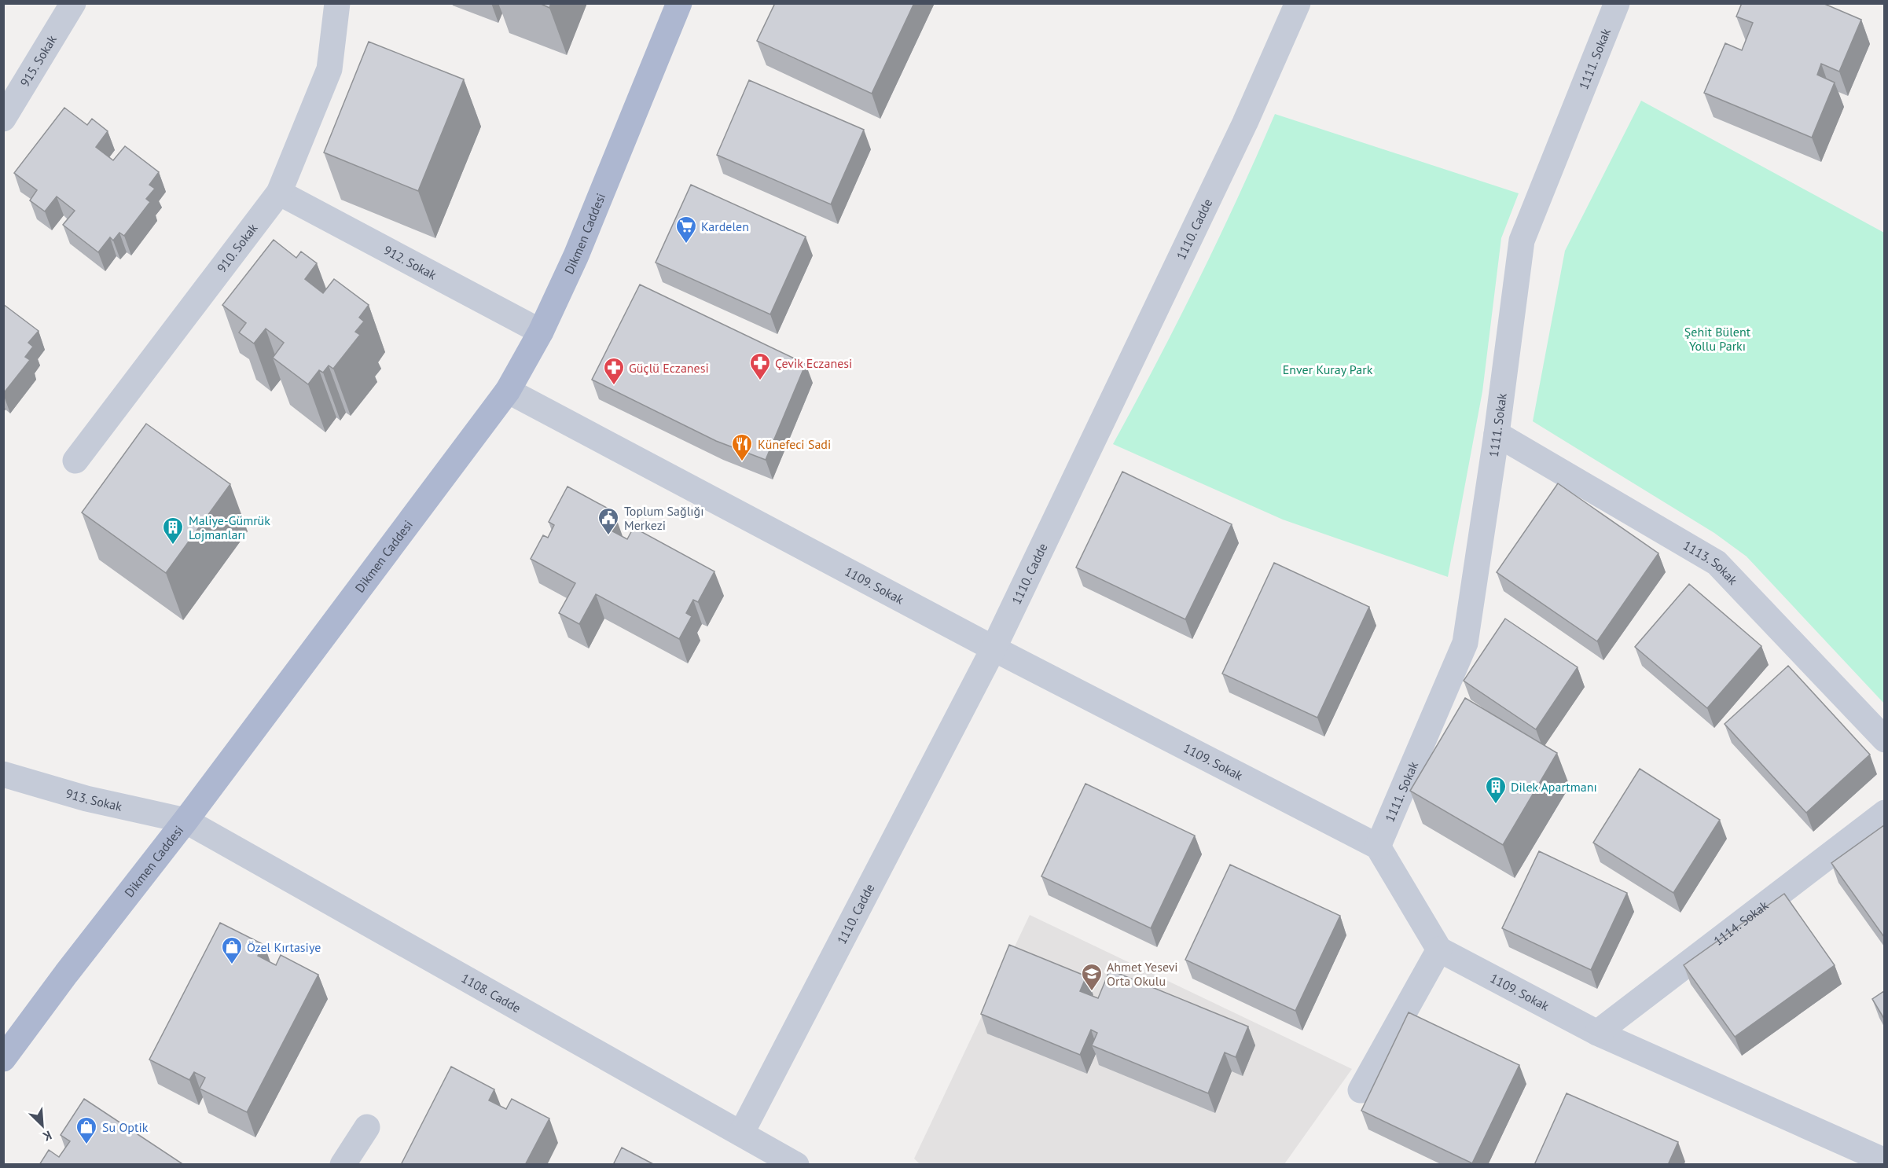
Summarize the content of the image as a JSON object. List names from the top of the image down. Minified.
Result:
{"streets":{"main road":["Dikmen Caddesi"],"street":["1111. Sokak","915. Sokak","1110. Cadde","910. Sokak","912. Sokak","1113. Sokak","1109. Sokak","913. Sokak","1114. Sokak","1108. Cadde"]},"crossings":[["1111. Sokak","1113. Sokak"],["1111. Sokak","1109. Sokak"],["1110. Cadde","1109. Sokak"],["1110. Cadde","1108. Cadde"],["Dikmen Caddesi","912. Sokak"],["Dikmen Caddesi","1109. Sokak"],["Dikmen Caddesi","913. Sokak"],["Dikmen Caddesi","1108. Cadde"],["910. Sokak","912. Sokak"],["1109. Sokak","1114. Sokak"],["913. Sokak","1108. Cadde"]],"parks":["Şehit Bülent Yollu Parkı","Enver Kuray Park"],"places":{"supermarket":["Kardelen"],"pharmacy":["Çevik Eczanesi","Güçlü Eczanesi"],"restaurant":["Künefeci Sadi"],"public building":["Toplum Sağlığı Merkezi"],"building":["Maliye-Gümrük Lojmanları","Dilek Apartmanı"],"shop":["Özel Kırtasiye","Su Optik"],"school or university":["Ahmet Yesevi Orta Okulu"]},"north":"bottom right"}
